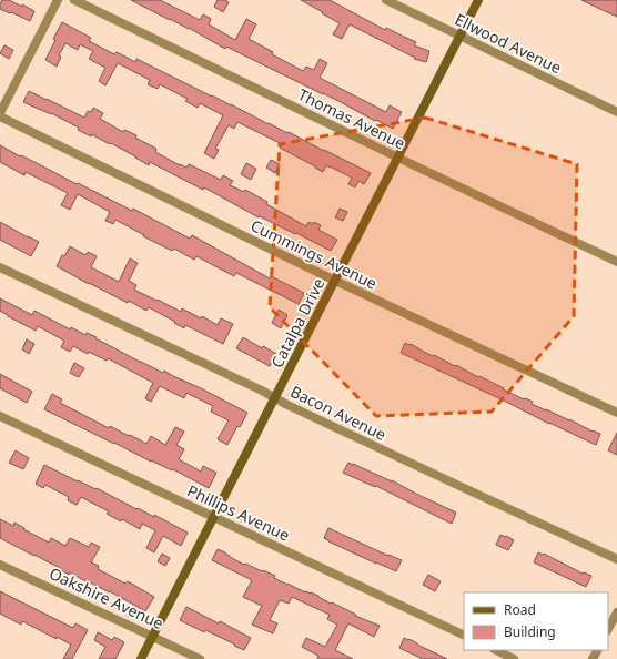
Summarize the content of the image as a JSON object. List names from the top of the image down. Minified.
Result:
{"streets":{"street":["Ellwood Avenue","Thomas Avenue","Cummings Avenue","Catalpa Drive","Bacon Avenue","Phillips Avenue","Oakshire Avenue"]},"crossings":[["Ellwood Avenue","Catalpa Drive"],["Thomas Avenue","Catalpa Drive"],["Cummings Avenue","Catalpa Drive"],["Catalpa Drive","Bacon Avenue"],["Catalpa Drive","Phillips Avenue"],["Catalpa Drive","Oakshire Avenue"]],"legend":["Road","Building"]}
